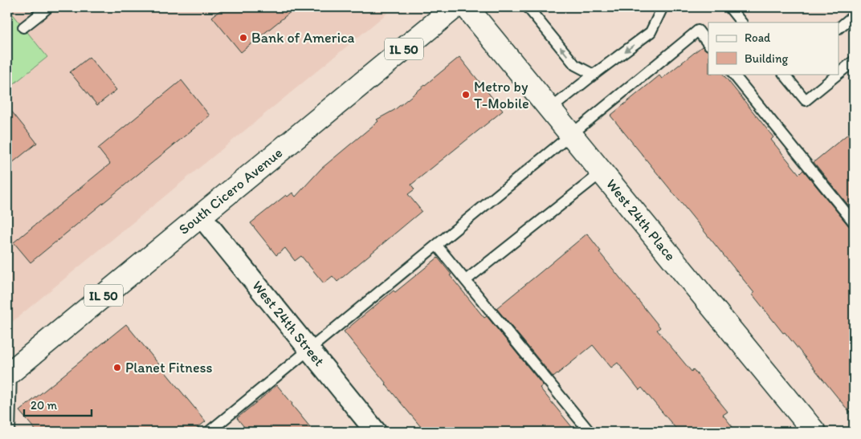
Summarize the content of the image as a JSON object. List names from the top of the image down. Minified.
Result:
{"streets":{"main road":["IL 50","South Cicero Avenue","West 24th Place"],"street":["West 24th Street"]},"crossings":[["South Cicero Avenue","West 24th Street"]],"places":["Bank of America","Metro by T-Mobile","Planet Fitness"],"legend":["Road","Building"],"scale_bar":"20 m"}
